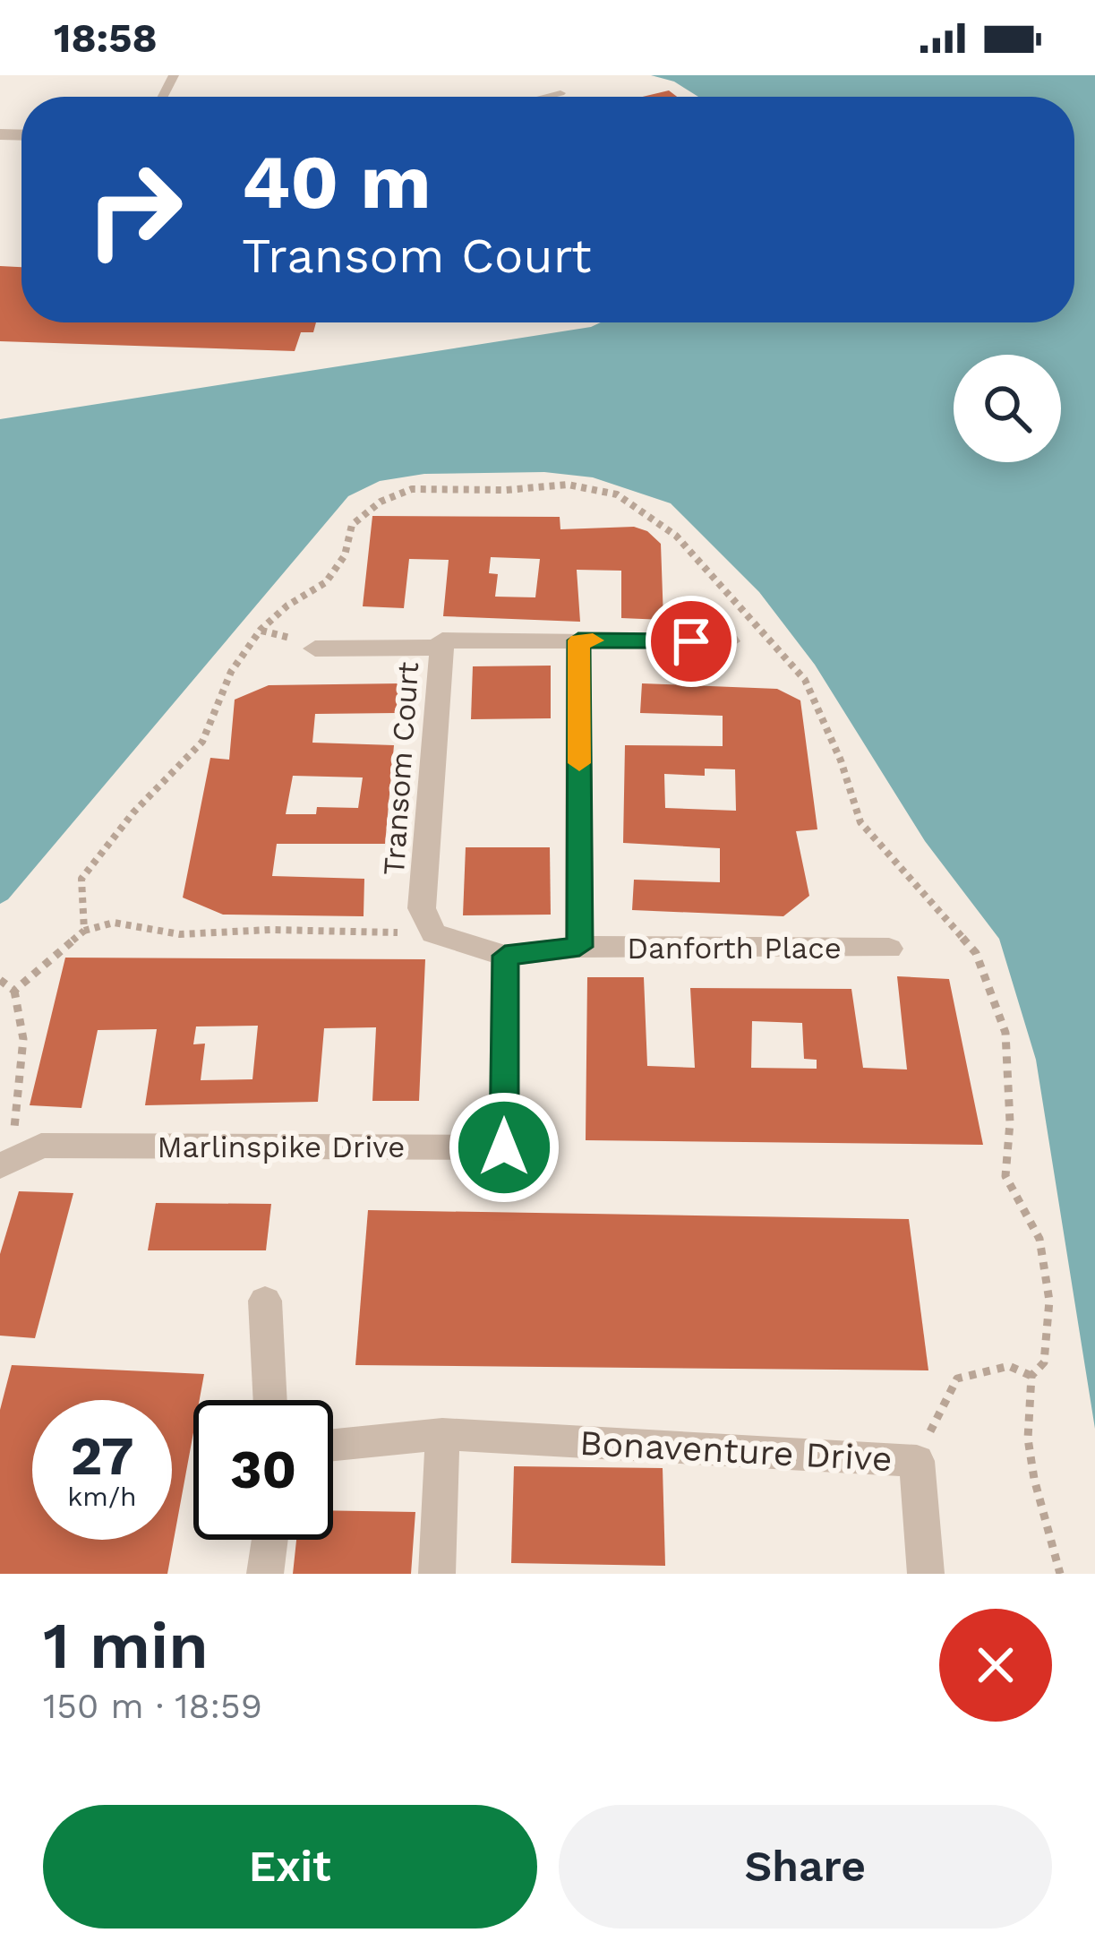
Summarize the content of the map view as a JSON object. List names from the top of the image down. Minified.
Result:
{"streets":{"street":["Transom Court","Danforth Place","Marlinspike Drive","Bonaventure Drive"]},"page":{"status":"18:58","turn":["40 m","Transom Court"],"speed":"27 km/h","limit":"30","heading":["1 min","150 m · 18:59"],"buttons":["Exit","Share"]}}
